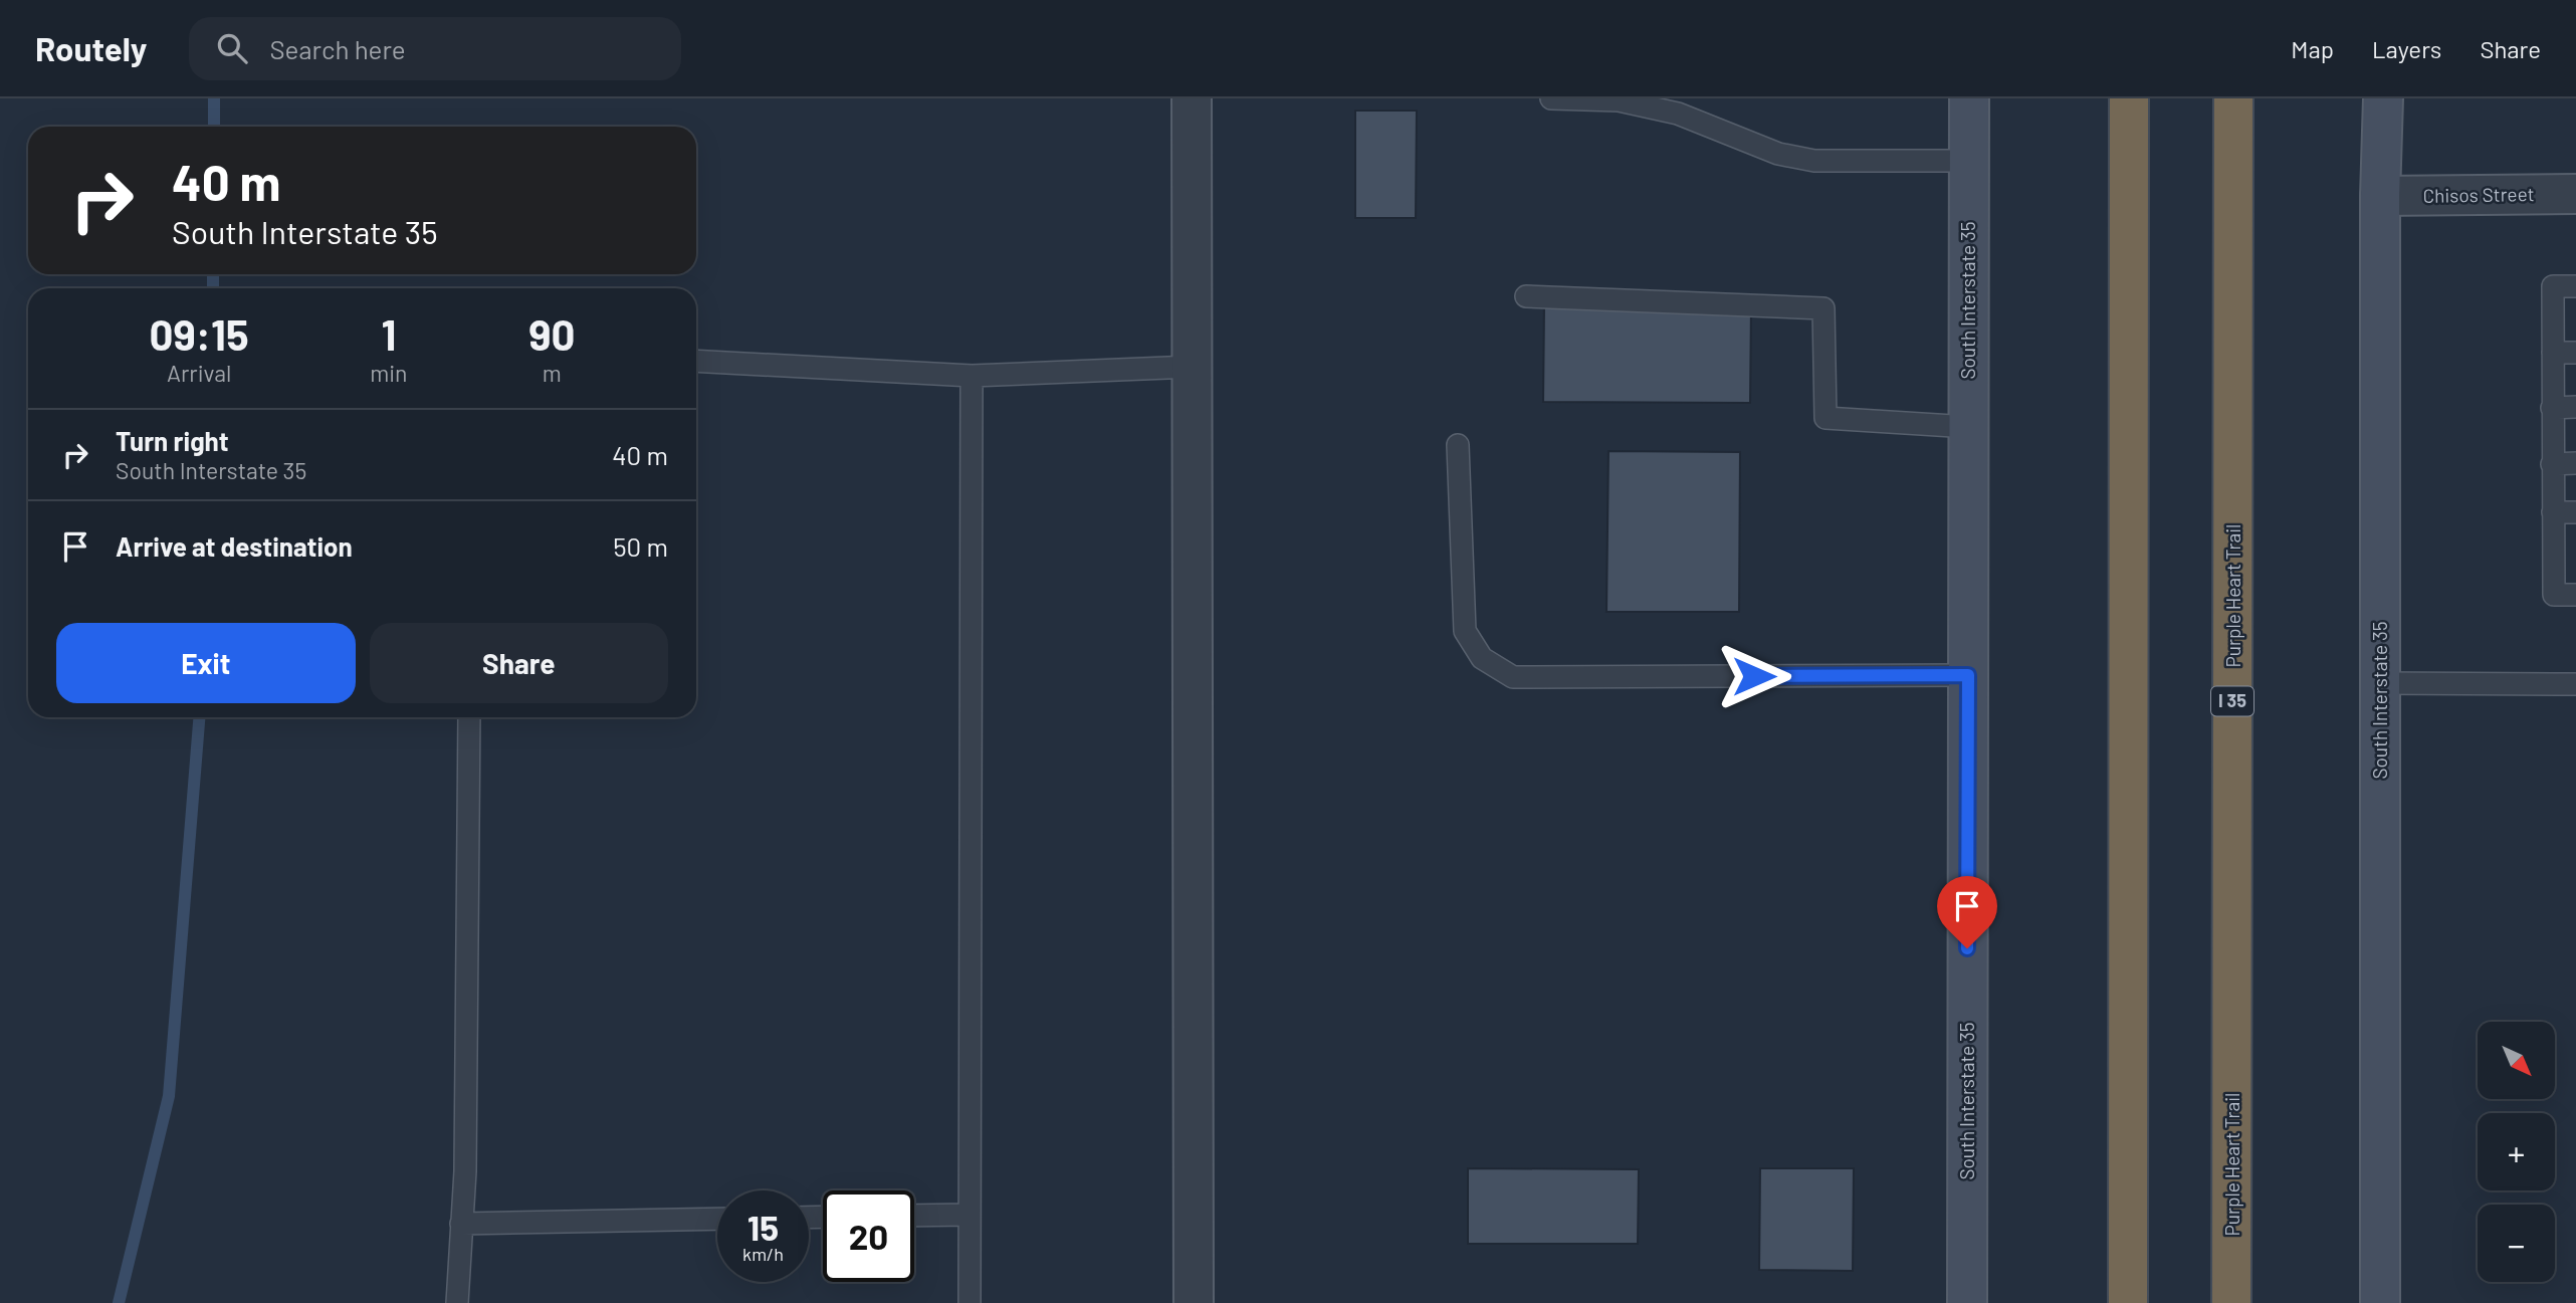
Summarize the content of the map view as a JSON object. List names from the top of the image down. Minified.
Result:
{"streets":{"highway":["Purple Heart Trail","I 35"],"main road":["South Interstate 35"],"street":["Chisos Street"]},"crossings":[["Chisos Street","South Interstate 35"]],"north":"bottom right","page":{"header":"Routely","search":"Search here","nav":["Map","Layers","Share"],"turn":["40 m","South Interstate 35"],"eta":["09:15","Arrival","1","min","90","m"],"list":[{"name":"Turn right","note":"South Interstate 35","value":"40 m"},{"name":"Arrive at destination","value":"50 m"}],"buttons":["Exit","Share"],"map_buttons":["+","−"],"speed":"15 km/h","limit":"20"}}
